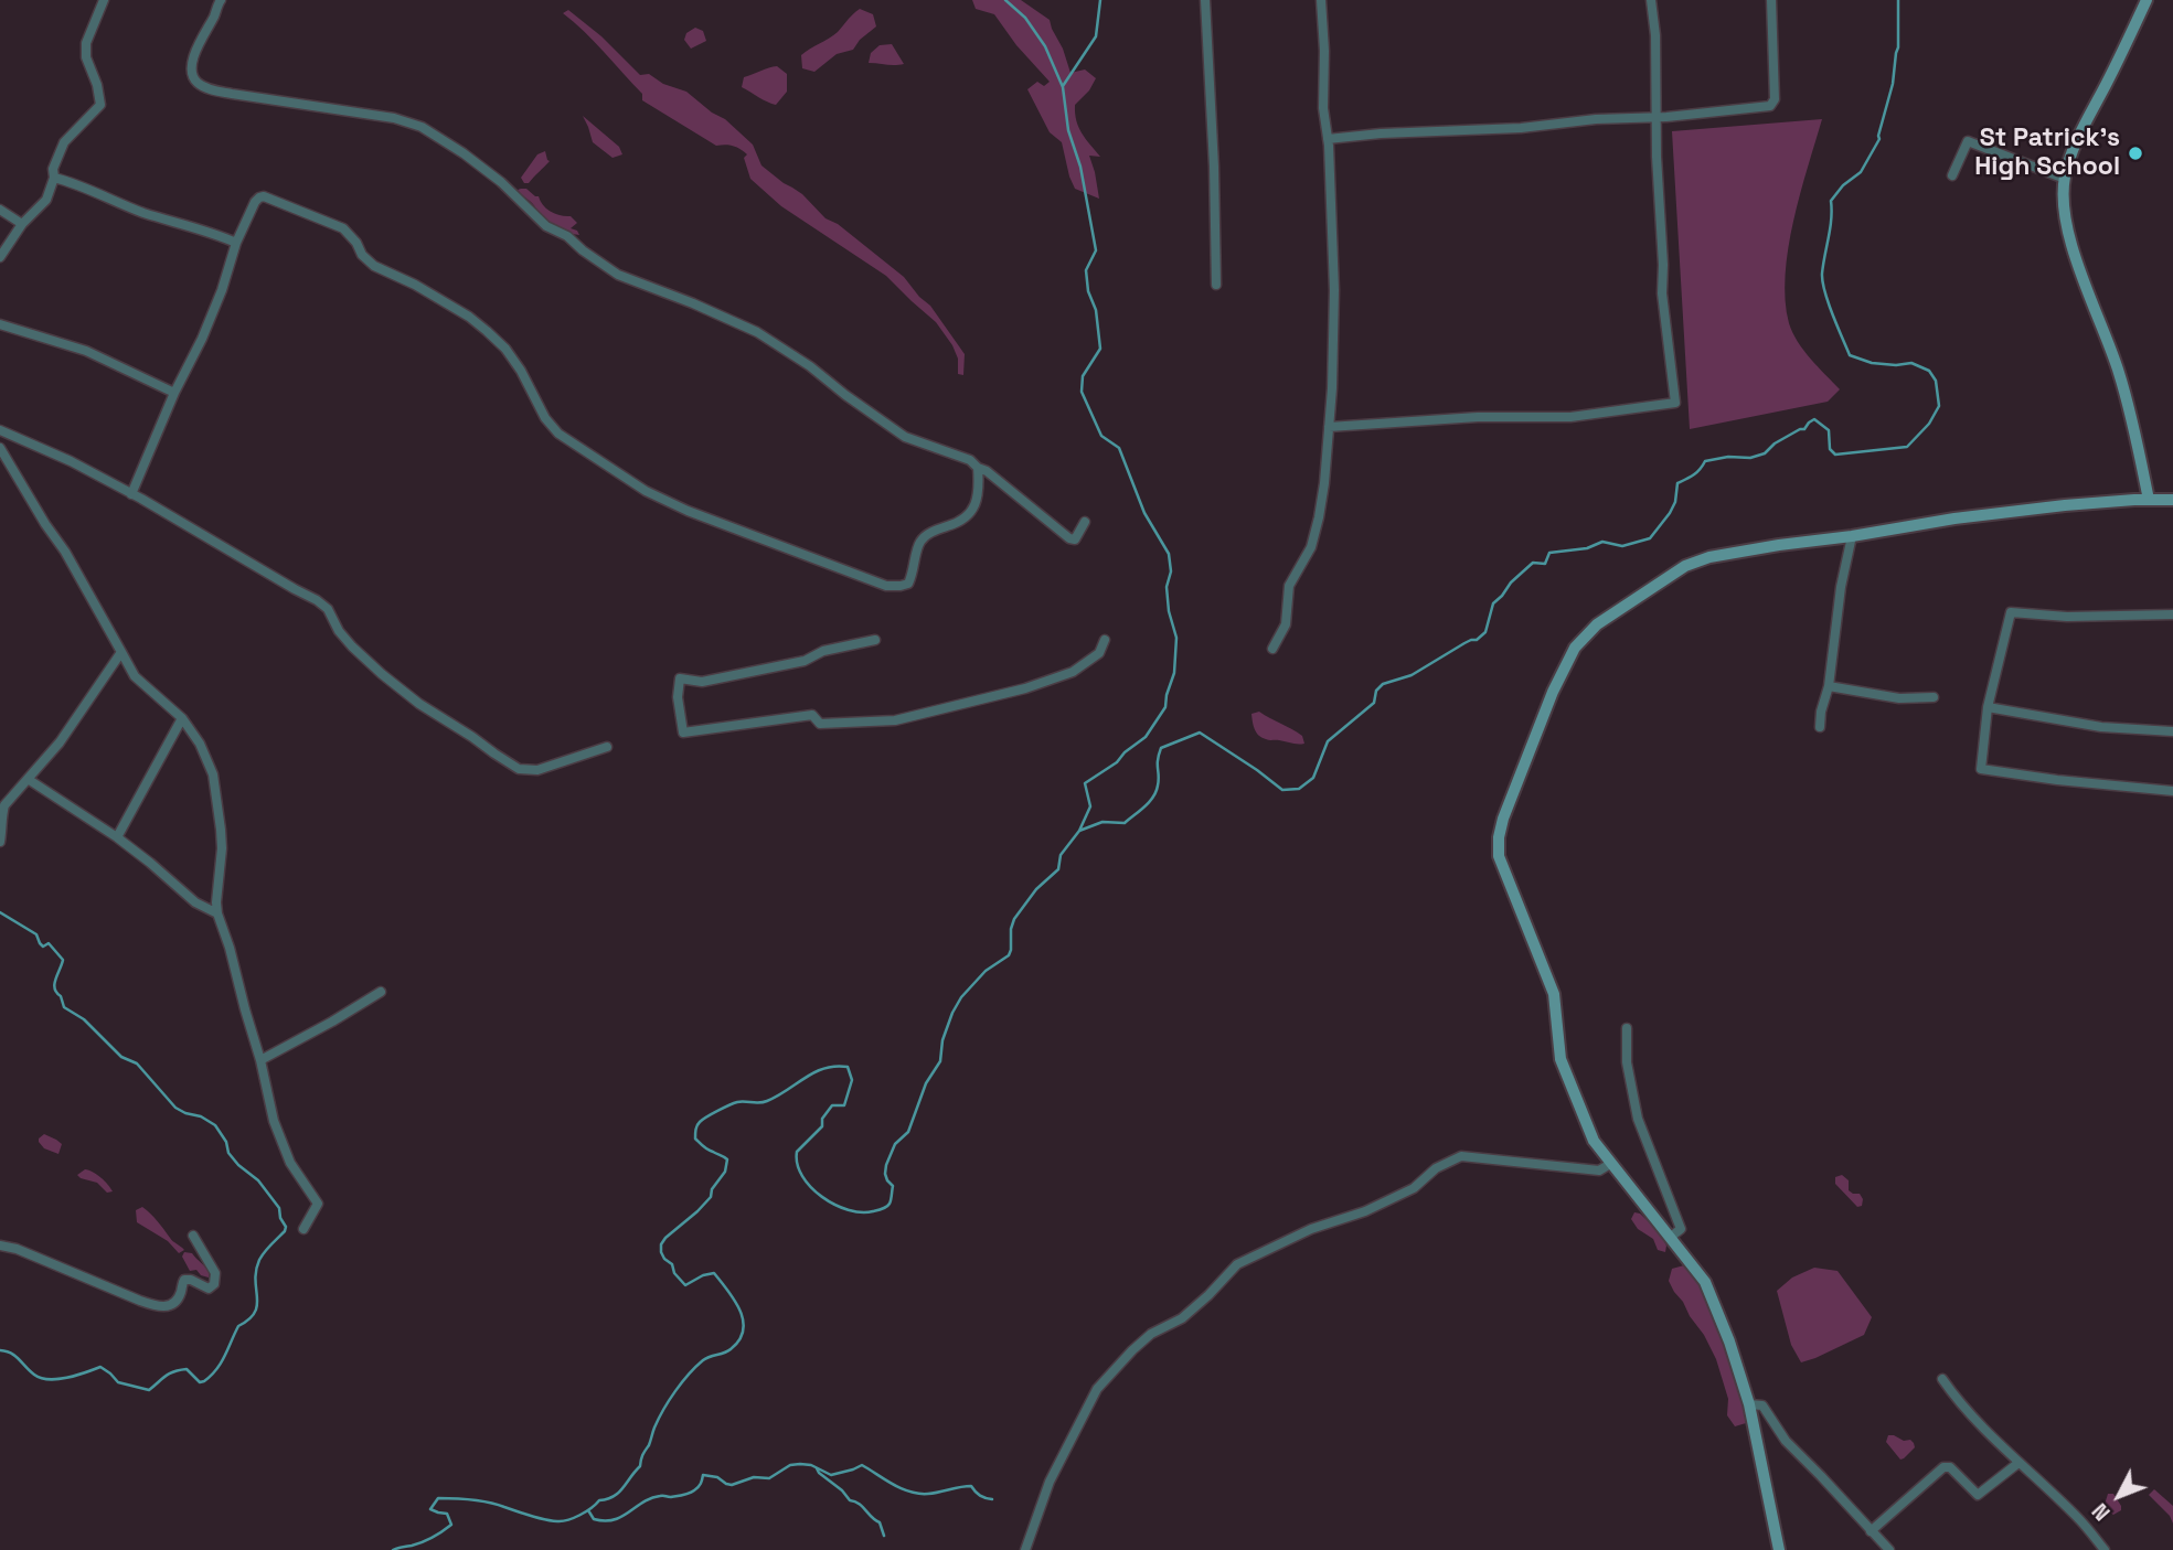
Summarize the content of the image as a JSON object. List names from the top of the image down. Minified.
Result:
{"places":["St Patrick's High School"],"north":"bottom left"}
